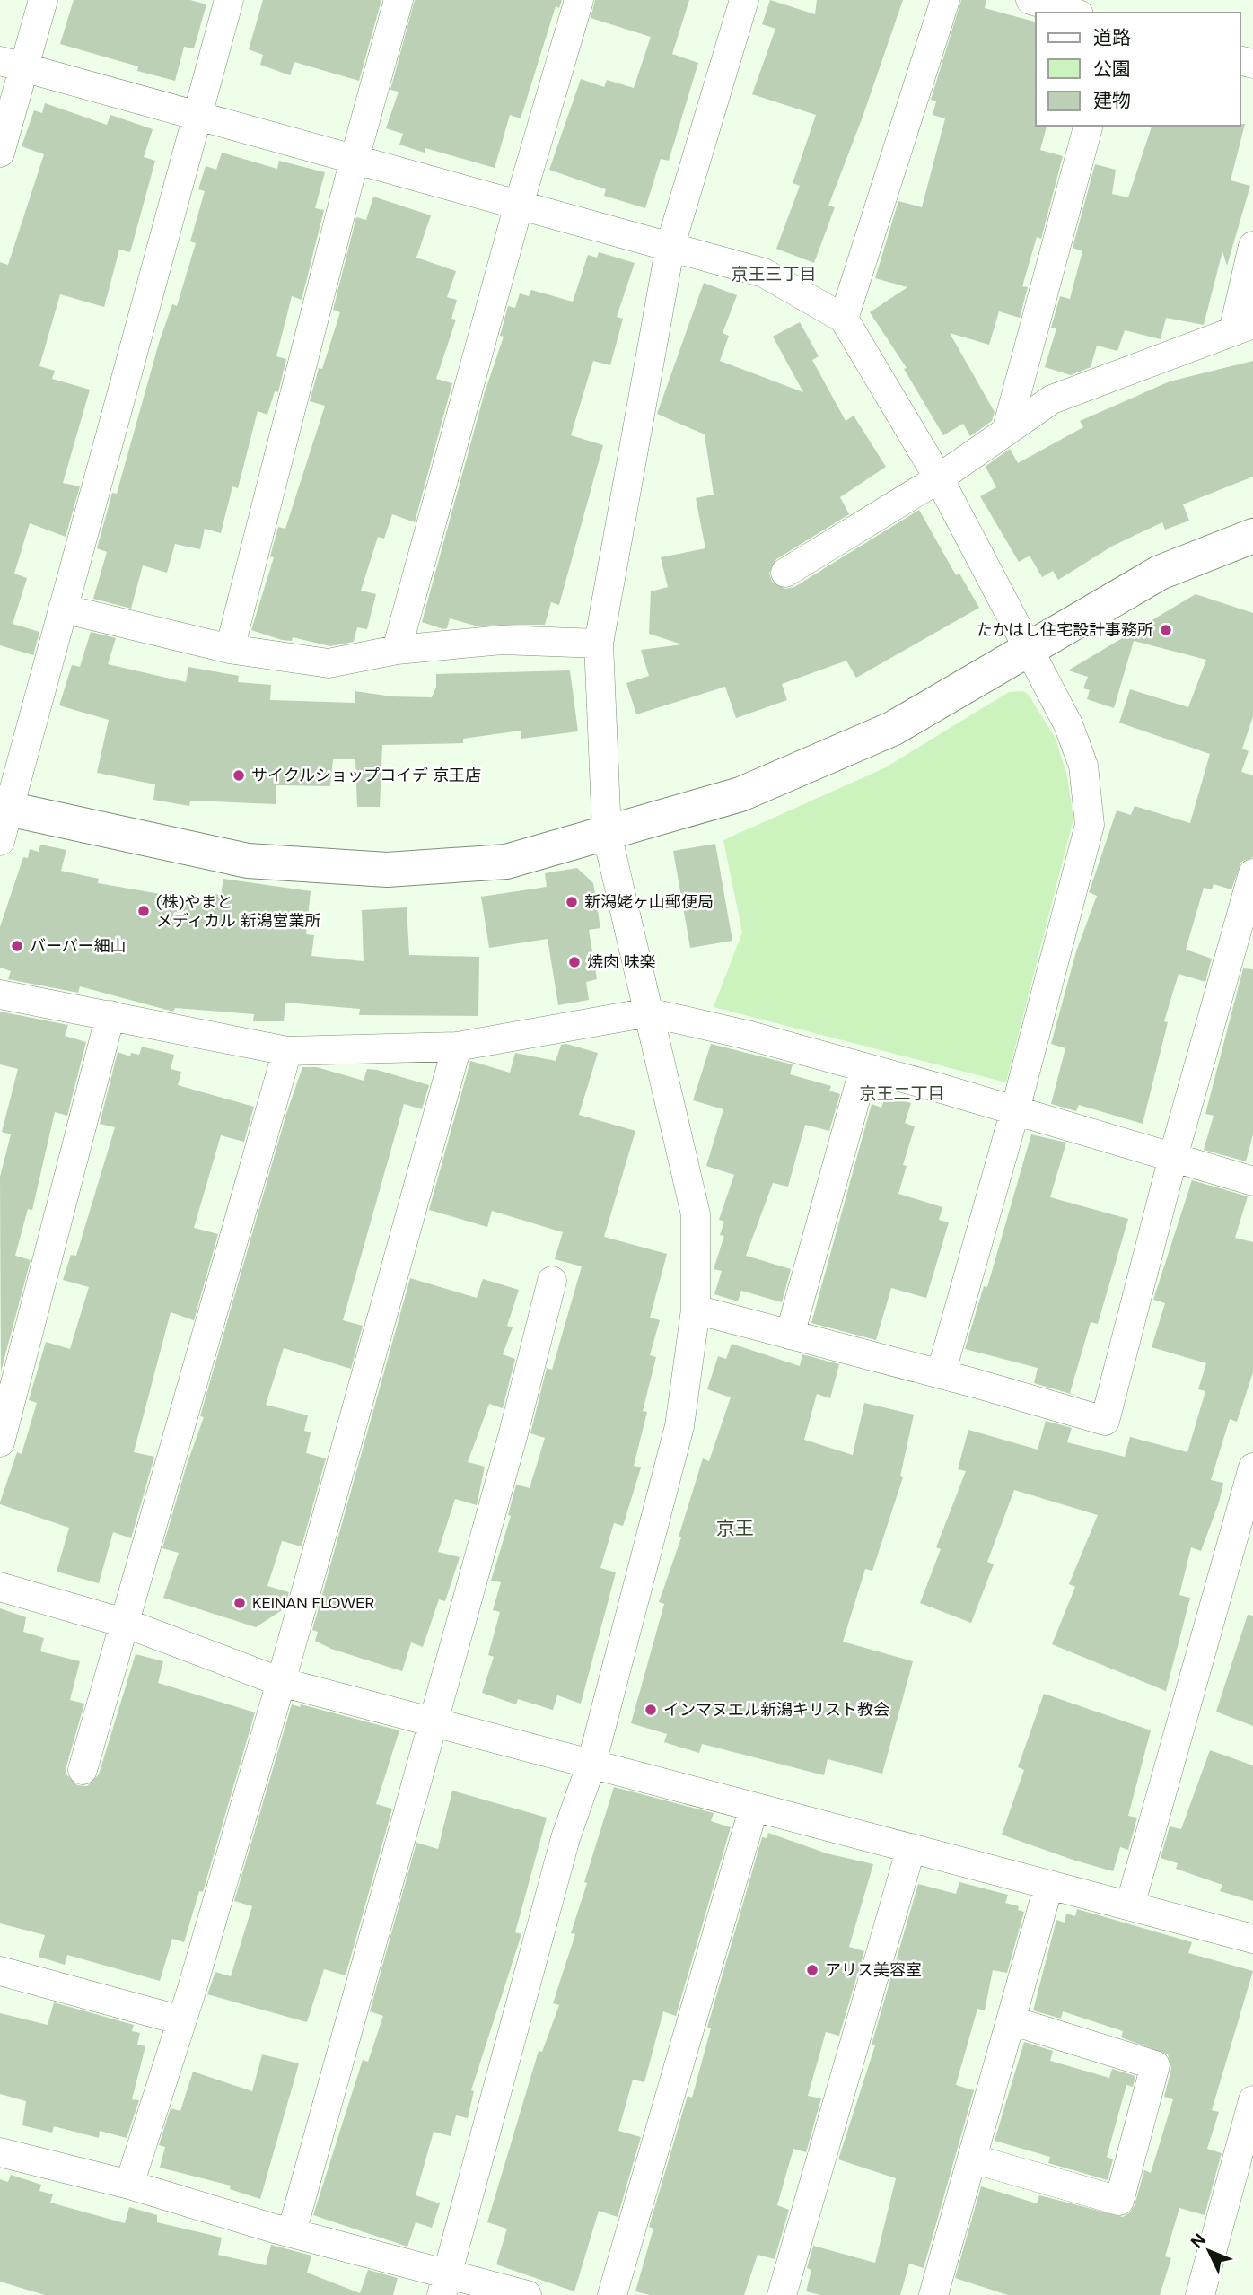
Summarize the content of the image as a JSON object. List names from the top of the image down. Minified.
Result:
{"districts":["京王三丁目","京王二丁目","京王"],"places":["たかはし住宅設計事務所","サイクルショップコイデ 京王店","新潟姥ヶ山郵便局","(株)やまと メディカル 新潟営業所","バーバー細山","焼肉 味楽","KEINAN FLOWER","インマヌエル新潟キリスト教会","アリス美容室"],"legend":["道路","公園","建物"],"north":"top left"}
